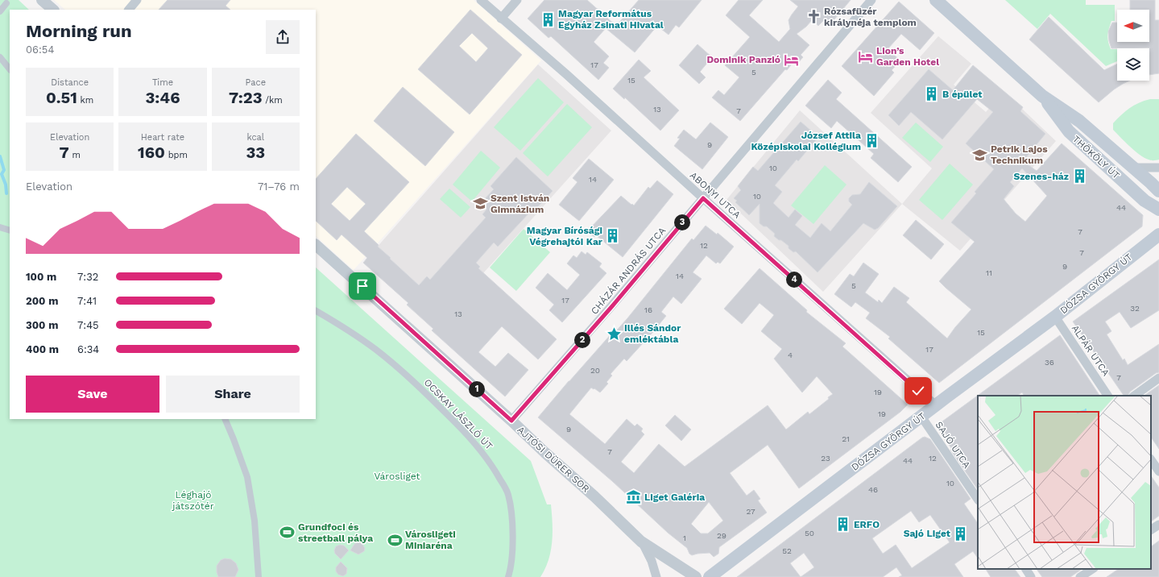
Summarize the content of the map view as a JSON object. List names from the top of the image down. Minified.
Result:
{"streets":{"main road":["THÖKÖLY ÚT","DÓZSA GYÖRGY ÚT"],"street":["ABONYI UTCA","CHÁZÁR ANDRÁS UTCA","ALPÁR UTCA","OCSKAY LÁSZLÓ ÚT","SAJÓ UTCA","AJTÓSI DÜRER SOR"]},"crossings":[["ABONYI UTCA","CHÁZÁR ANDRÁS UTCA"],["ABONYI UTCA","DÓZSA GYÖRGY ÚT"],["CHÁZÁR ANDRÁS UTCA","AJTÓSI DÜRER SOR"],["DÓZSA GYÖRGY ÚT","ALPÁR UTCA"],["DÓZSA GYÖRGY ÚT","SAJÓ UTCA"]],"parks":["Városliget","Léghajó játszótér"],"places":{"church":["Rózsafüzér királynéja templom"],"building":["Magyar Református Egyház Zsinati Hivatal","B épület","József Attila Középiskolai Kollégium","Szenes-ház","Magyar Bírósági Végrehajtói Kar","ERFO","Sajó Liget"],"hotel":["Lion’s Garden Hotel","Dominik Panzió"],"school or university":["Petrik Lajos Technikum","Szent István Gimnázium"],"place":["Illés Sándor emléktábla"],"museum":["Liget Galéria"],"sports":["Grundfoci és streetball pálya","Városligeti Miniaréna"]},"house_numbers":["17","5","15","13","7","9","10","14","10","44","7","12","7","9","11","14","5","17","32","16","13","15","17","4","36","20","7","19","19","9","21","7","23","12","44","10","46","27","50","29","1","52"],"north":"left","page":{"heading":["Morning run","06:54"],"stats":[["Distance","0.51 km"],["Time","3:46"],["Pace","7:23 /km"],["Elevation","7 m"],["Heart rate","160 bpm"],["kcal","33"]],"chart":["Elevation","71–76 m"],"pins":["3","4","2","1"],"list":[{"name":"100 m","note":"7:32"},{"name":"200 m","note":"7:41"},{"name":"300 m","note":"7:45"},{"name":"400 m","note":"6:34"}],"buttons":["Save","Share"]}}
